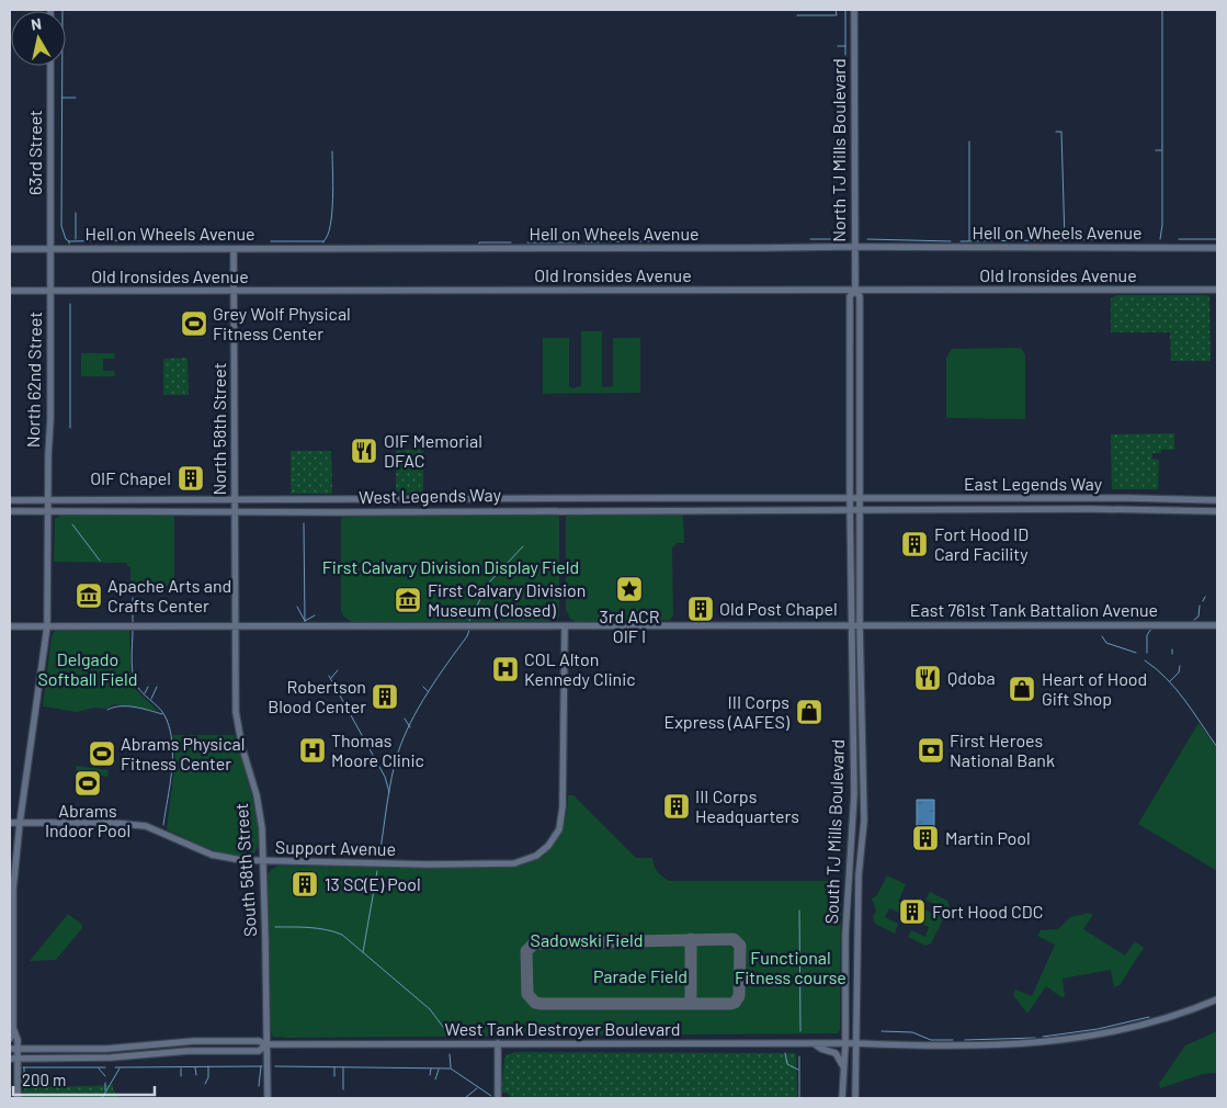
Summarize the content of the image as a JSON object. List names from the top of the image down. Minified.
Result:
{"streets":{"street":["North TJ Mills Boulevard","63rd Street","Hell on Wheels Avenue","Old Ironsides Avenue","North 62nd Street","North 58th Street","East Legends Way","West Legends Way","East 761st Tank Battalion Avenue","South TJ Mills Boulevard","Support Avenue","South 58th Street","West Tank Destroyer Boulevard"]},"crossings":[["North TJ Mills Boulevard","Hell on Wheels Avenue"],["North TJ Mills Boulevard","Old Ironsides Avenue"],["North TJ Mills Boulevard","East Legends Way"],["North TJ Mills Boulevard","West Legends Way"],["North TJ Mills Boulevard","South TJ Mills Boulevard"],["63rd Street","Hell on Wheels Avenue"],["63rd Street","North 62nd Street"],["Hell on Wheels Avenue","North 62nd Street"],["Hell on Wheels Avenue","North 58th Street"],["Old Ironsides Avenue","North 62nd Street"],["Old Ironsides Avenue","North 58th Street"],["North 62nd Street","West Legends Way"],["North 62nd Street","East 761st Tank Battalion Avenue"],["North 62nd Street","Support Avenue"],["North 58th Street","West Legends Way"],["North 58th Street","South 58th Street"],["East Legends Way","West Legends Way"],["East Legends Way","South TJ Mills Boulevard"],["West Legends Way","South TJ Mills Boulevard"],["West Legends Way","South 58th Street"],["East 761st Tank Battalion Avenue","South TJ Mills Boulevard"],["East 761st Tank Battalion Avenue","Support Avenue"],["East 761st Tank Battalion Avenue","South 58th Street"],["South TJ Mills Boulevard","West Tank Destroyer Boulevard"],["Support Avenue","South 58th Street"],["South 58th Street","West Tank Destroyer Boulevard"]],"parks":["First Calvary Division Display Field","Delgado Softball Field","Sadowski Field","Functional Fitness course","Parade Field"],"places":{"sports":["Grey Wolf Physical Fitness Center","Abrams Physical Fitness Center","Abrams Indoor Pool"],"restaurant":["OIF Memorial DFAC","Qdoba"],"building":["OIF Chapel","Fort Hood ID Card Facility","Old Post Chapel","Robertson Blood Center","III Corps Headquarters","Martin Pool","13 SC(E) Pool","Fort Hood CDC"],"place":["3rd ACR OIF I"],"museum":["Apache Arts and Crafts Center","First Calvary Division Museum (Closed)"],"hospital":["COL Alton Kennedy Clinic","Thomas Moore Clinic"],"shop":["Heart of Hood Gift Shop","III Corps Express (AAFES)"],"bank":["First Heroes National Bank"]},"scale_bar":"200 m","north":"top"}
